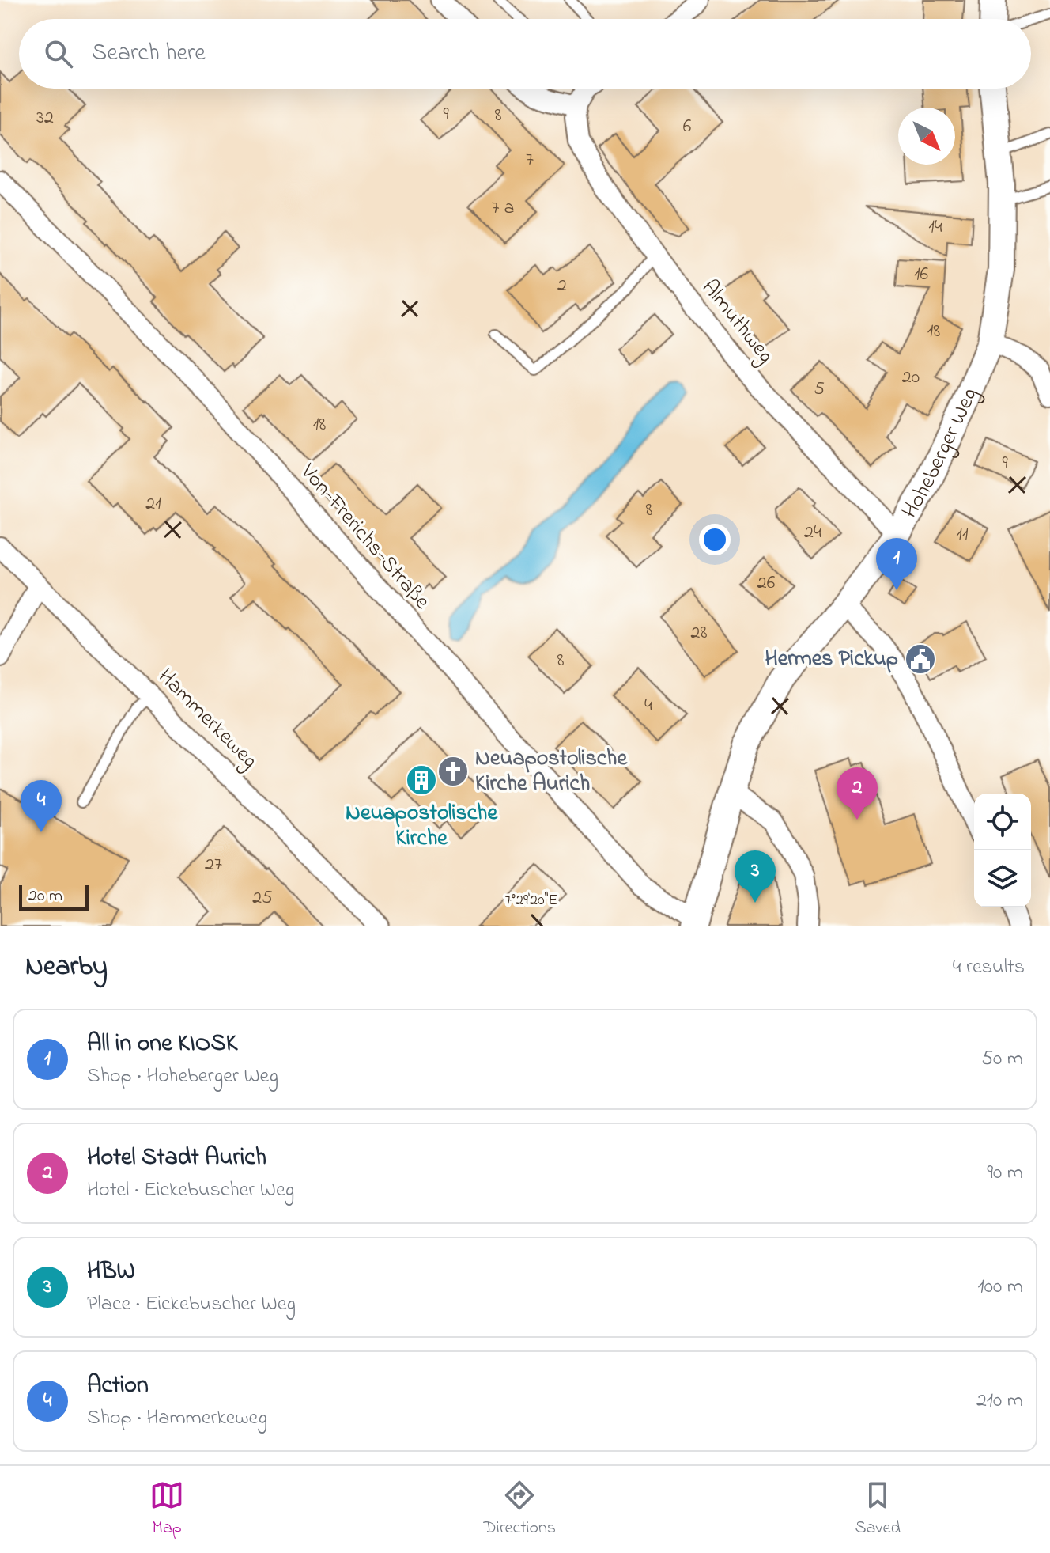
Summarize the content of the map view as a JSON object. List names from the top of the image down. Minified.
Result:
{"streets":{"street":["Almuthweg","Hoheberger Weg","Von-Frerichs-Straße","Hammerkeweg"]},"crossings":[["Almuthweg","Hoheberger Weg"],["Hoheberger Weg","Von-Frerichs-Straße"]],"places":{"public building":["Hermes Pickup"],"church":["Neuapostolische Kirche Aurich"],"building":["Neuapostolische Kirche"]},"house_numbers":["9","8","32","6","7","7 a","14","16","2","18","20","5","18","9","21","8","24","11","26","28","8","4","27","25"],"scale_bar":"20 m","north":"bottom right","page":{"search":"Search here","pins":["1","2","4","3"],"scale":"20 m","heading":["Nearby","4 results"],"list":[{"mark":"1","name":"All in one KIOSK","note":"Shop · Hoheberger Weg","value":"50 m"},{"mark":"2","name":"Hotel Stadt Aurich","note":"Hotel · Eickebuscher Weg","value":"90 m"},{"mark":"3","name":"HBW","note":"Place · Eickebuscher Weg","value":"100 m"},{"mark":"4","name":"Action","note":"Shop · Hammerkeweg","value":"210 m"}],"nav":["Map","Directions","Saved"]},"coordinates":["7°29'20\"E"]}
